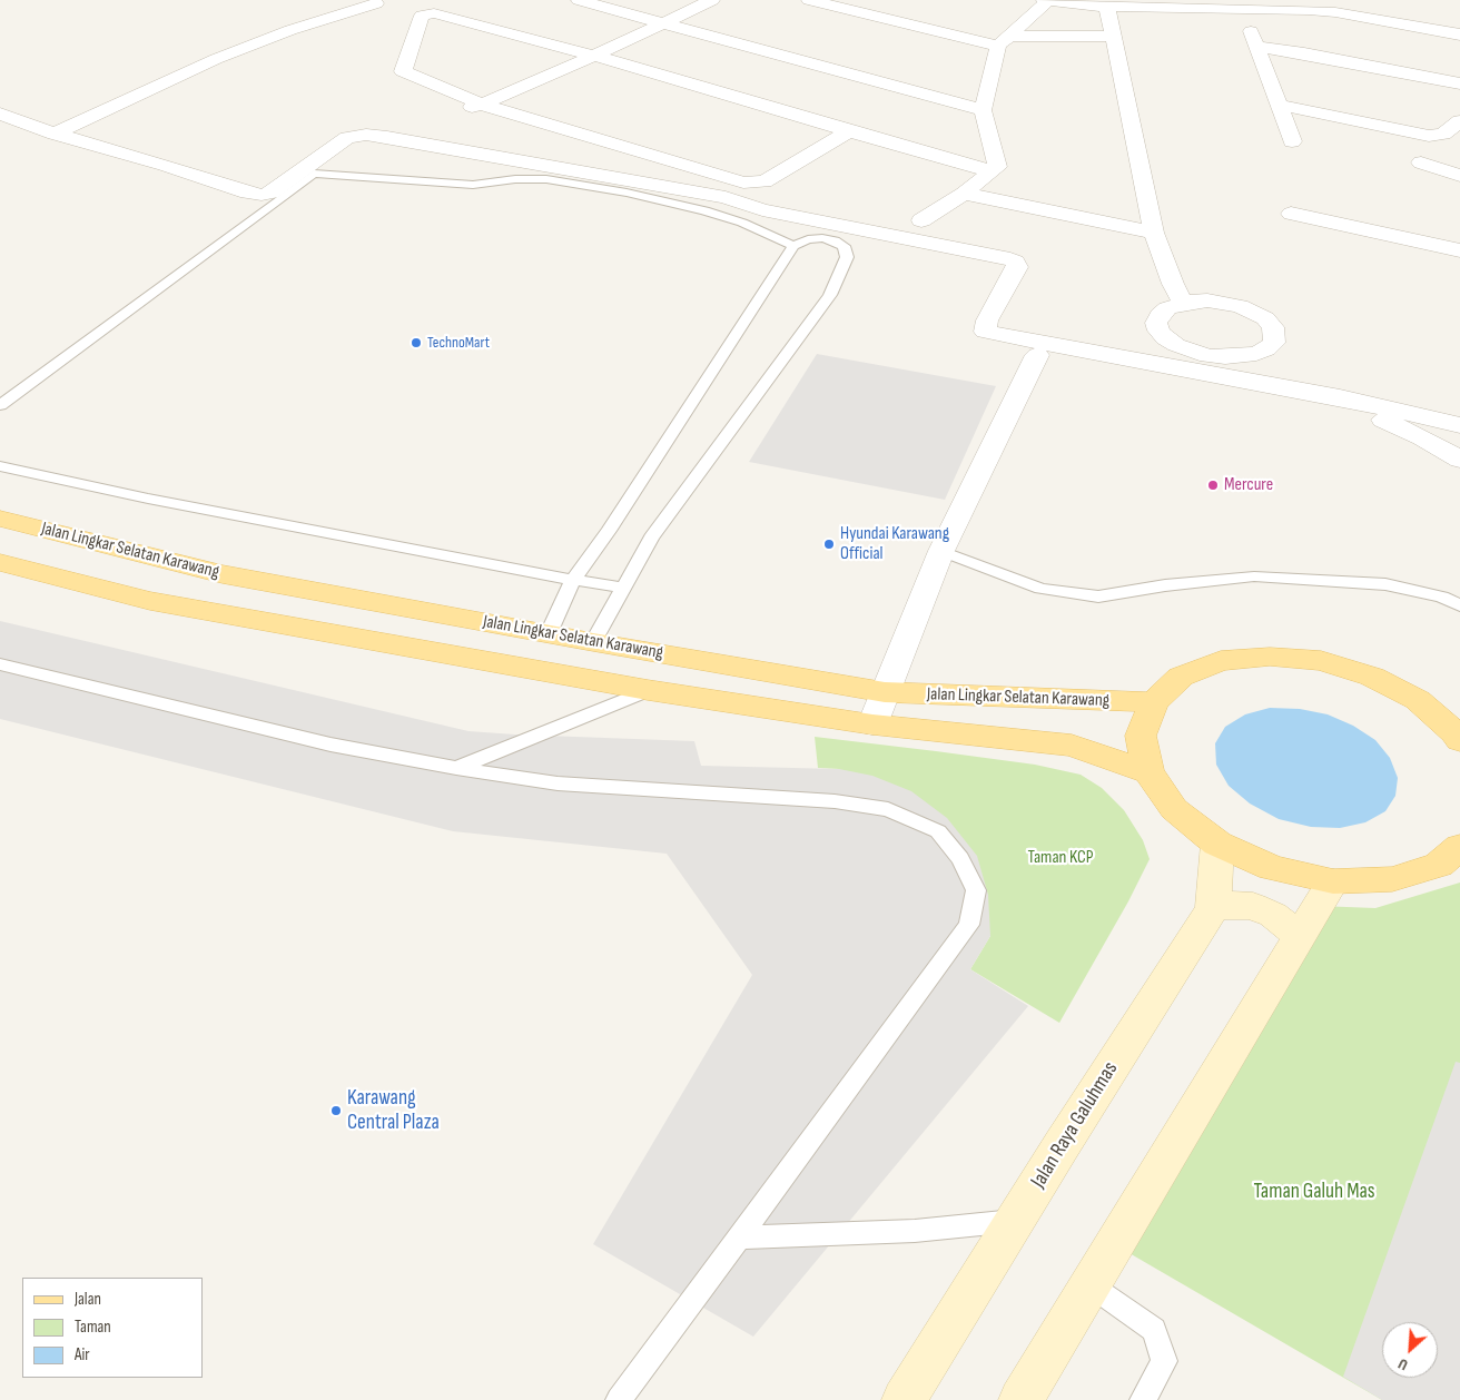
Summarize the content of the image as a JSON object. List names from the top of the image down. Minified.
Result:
{"streets":{"main road":["Jalan Lingkar Selatan Karawang","Jalan Raya Galuhmas"]},"parks":["Taman KCP","Taman Galuh Mas"],"places":["TechnoMart","Mercure","Hyundai Karawang Official","Karawang Central Plaza"],"legend":["Jalan","Taman","Air"],"north":"bottom left"}
